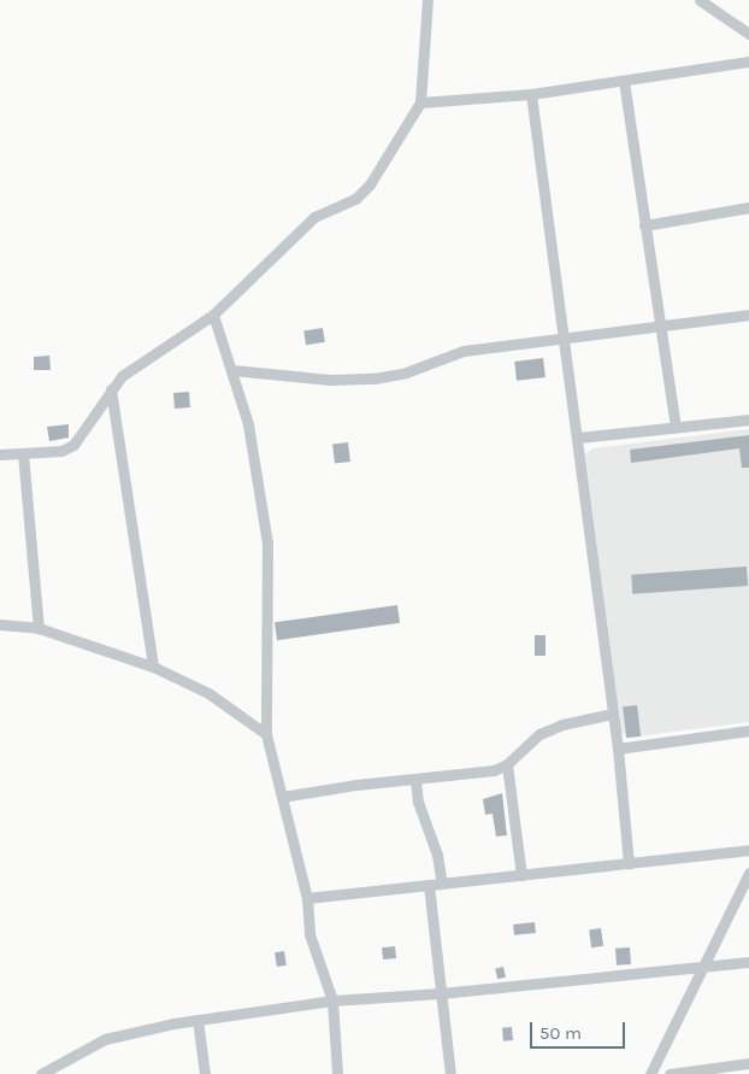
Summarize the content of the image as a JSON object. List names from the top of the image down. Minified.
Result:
{"scale_bar":"50 m"}
